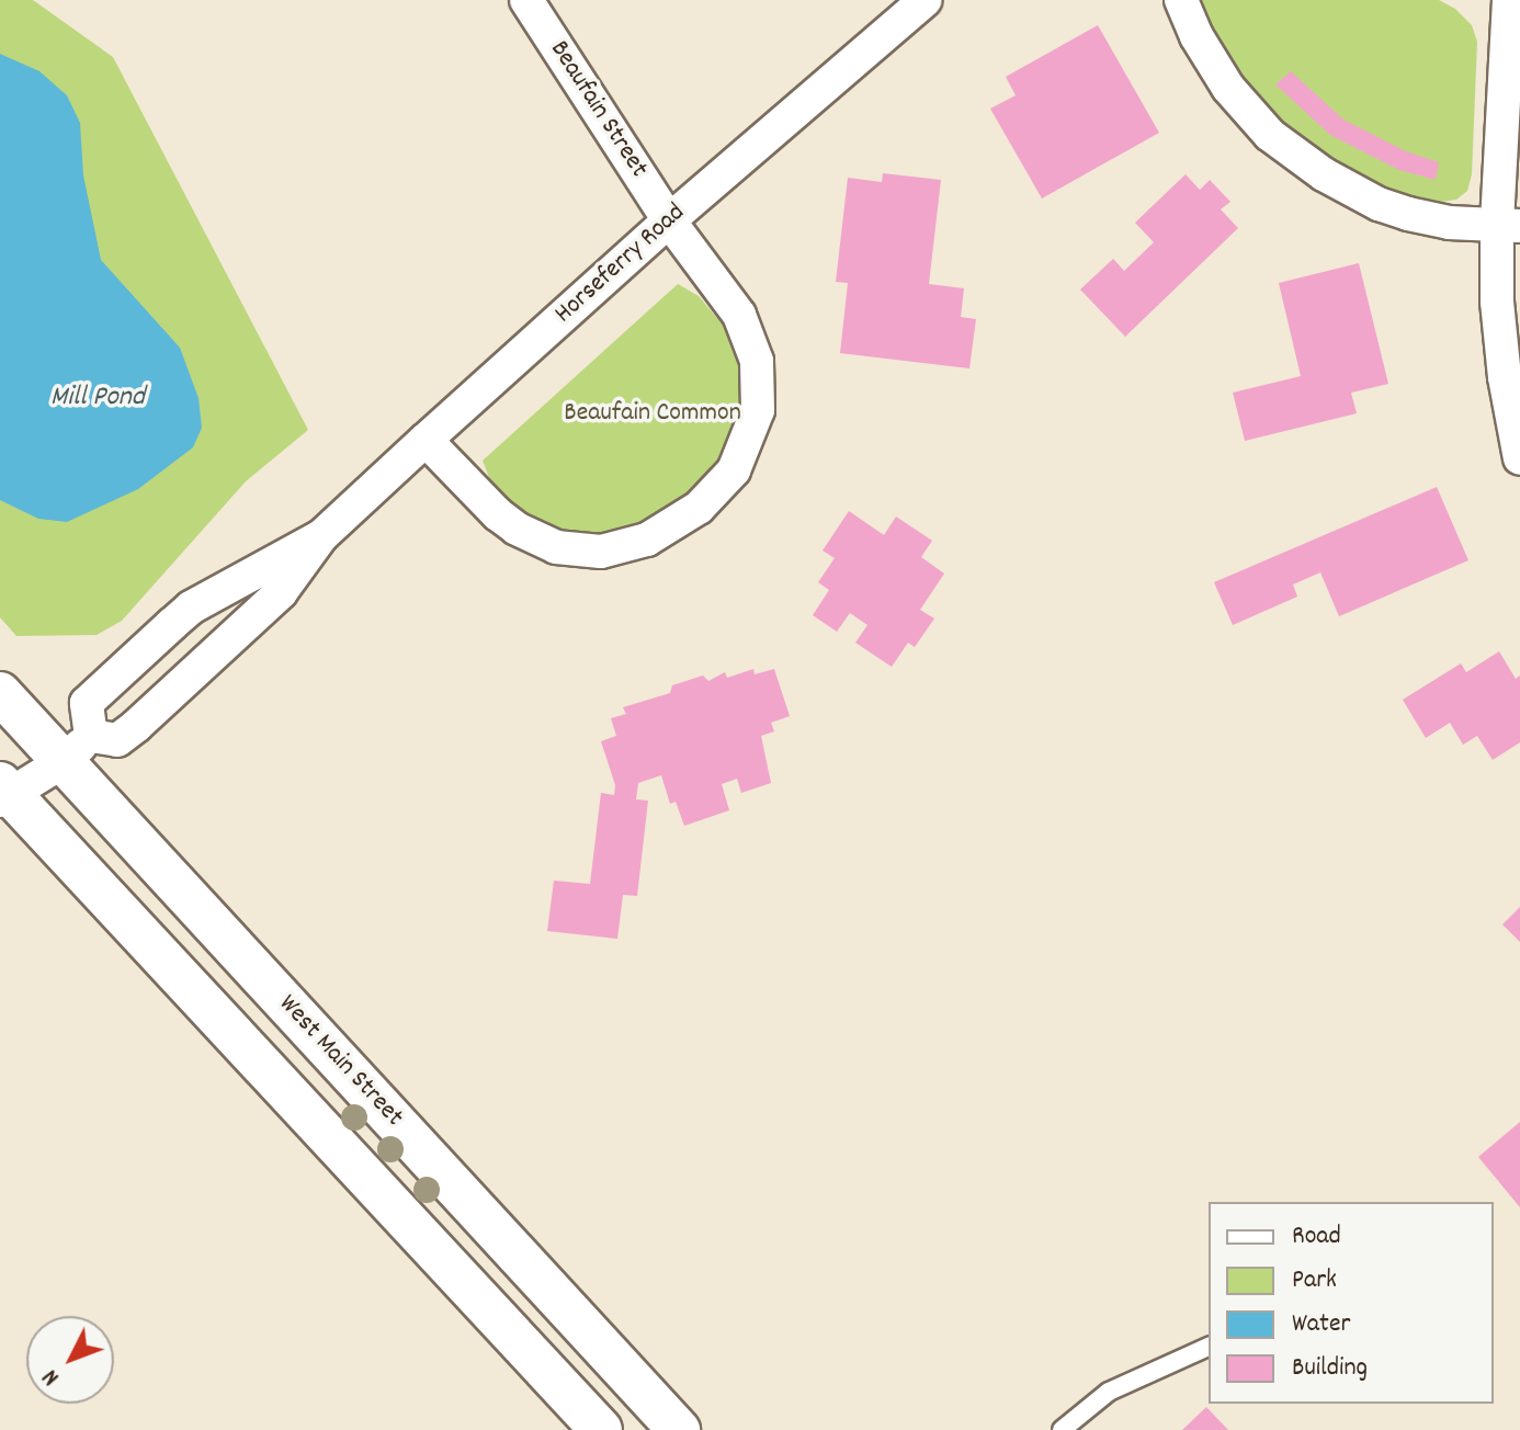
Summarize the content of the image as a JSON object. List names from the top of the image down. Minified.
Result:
{"streets":{"street":["Beaufain Street","Horseferry Road","West Main Street"]},"crossings":[["Beaufain Street","Horseferry Road"],["Horseferry Road","West Main Street"]],"water":["Mill Pond"],"parks":["Beaufain Common"],"legend":["Road","Park","Water","Building"],"north":"bottom left"}
